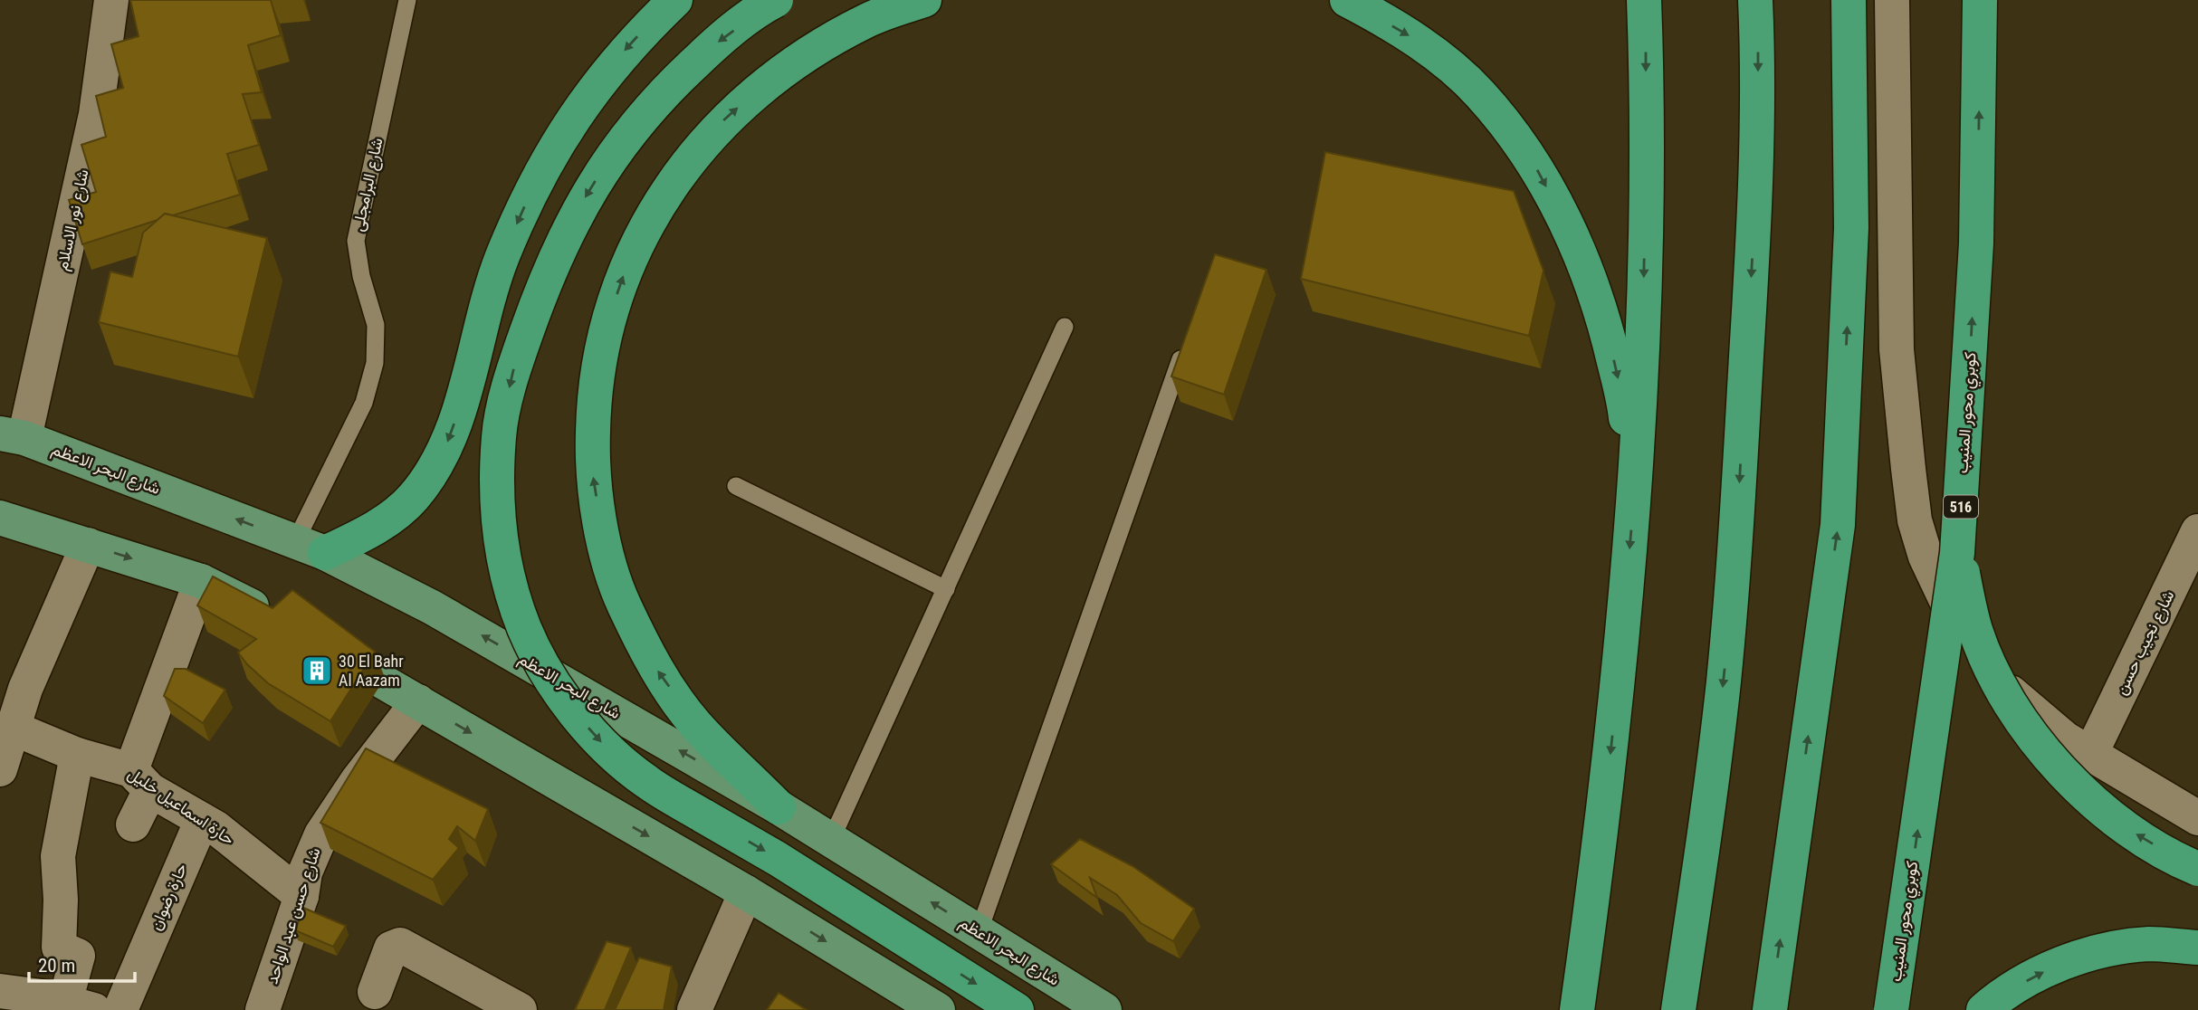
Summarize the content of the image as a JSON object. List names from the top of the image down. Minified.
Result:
{"streets":{"highway":["كوبري محور المنيب","516"],"main road":["شارع البحر الاعظم"],"street":["شارع نور الاسلام","شارع نجيب حسن","حارة اسماعيل خليل","حارة رضوان","شارع حسن عبد الواحد"],"lane":["شارع البرامجلى"]},"crossings":[["شارع البرامجلى","شارع البحر الاعظم"],["شارع نور الاسلام","شارع البحر الاعظم"],["حارة اسماعيل خليل","حارة رضوان"],["حارة اسماعيل خليل","شارع حسن عبد الواحد"]],"places":{"building":["30 El Bahr Al Aazam"]},"scale_bar":"20 m"}
